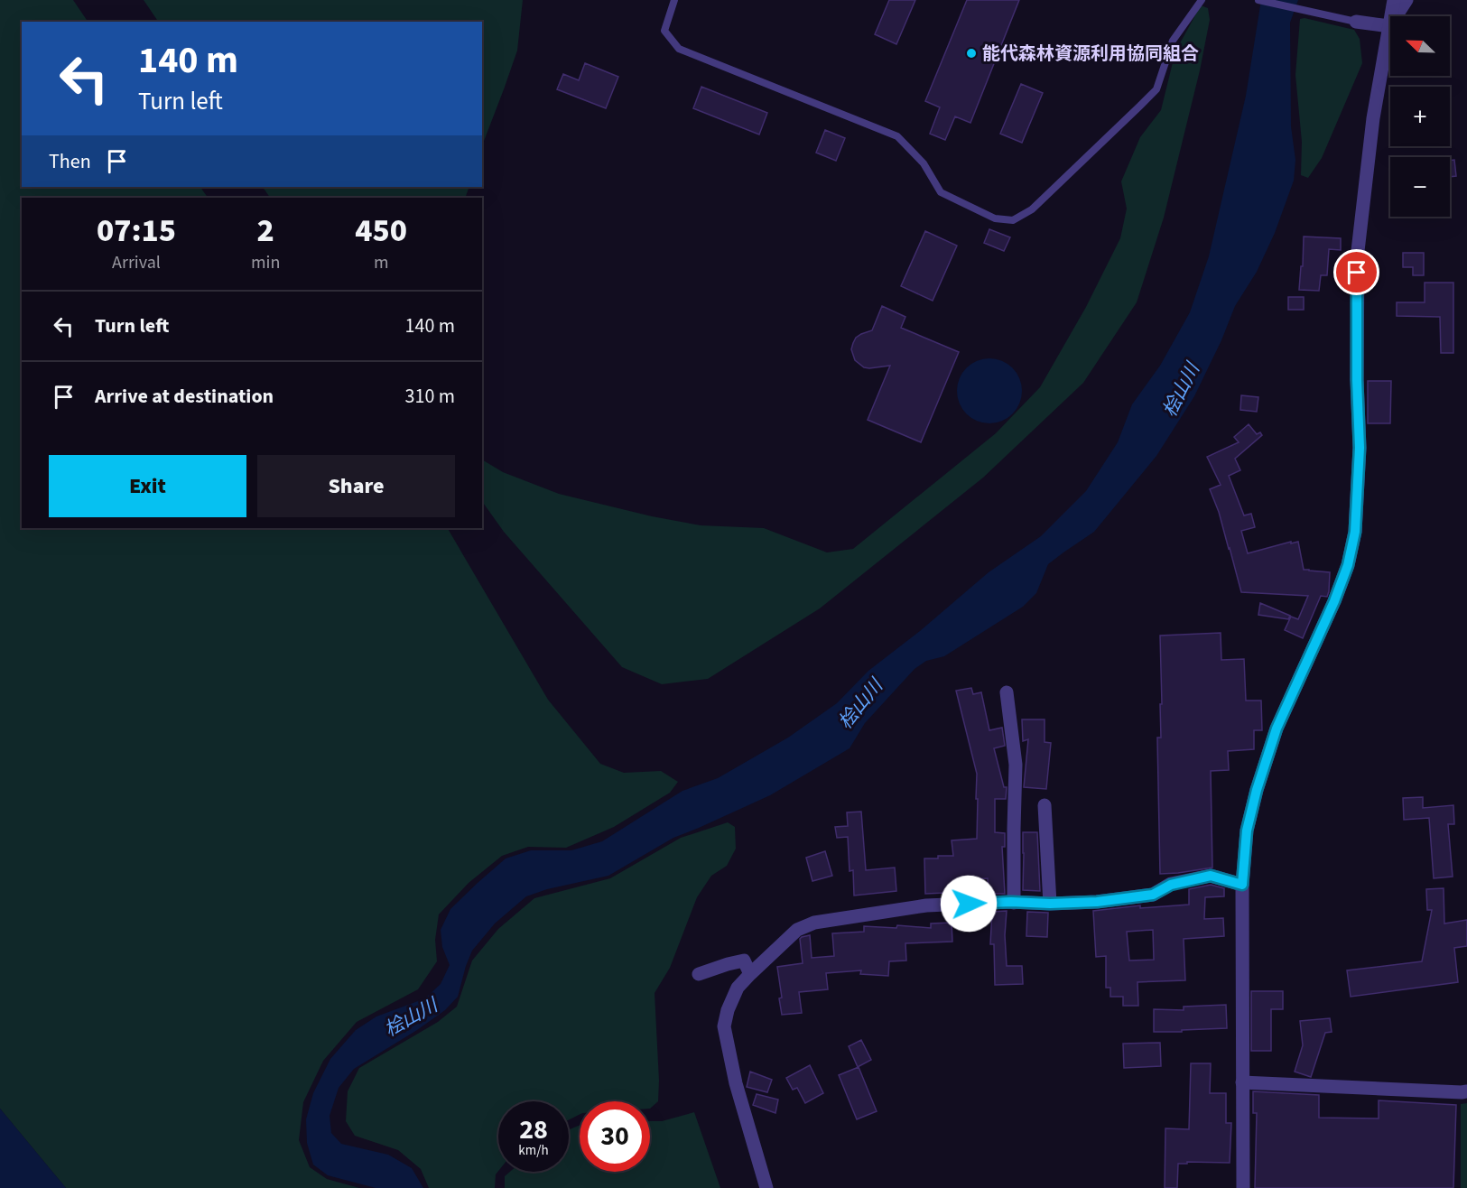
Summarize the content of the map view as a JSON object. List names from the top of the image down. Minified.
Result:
{"water":["桧山川"],"places":["能代森林資源利用協同組合"],"north":"top left","page":{"map_buttons":["+","−"],"turn":["140 m","Turn left"],"then":"Then","eta":["07:15","Arrival","2","min","450","m"],"list":[{"name":"Turn left","value":"140 m"},{"name":"Arrive at destination","value":"310 m"}],"buttons":["Exit","Share"],"speed":"28 km/h","limit":"30"}}
